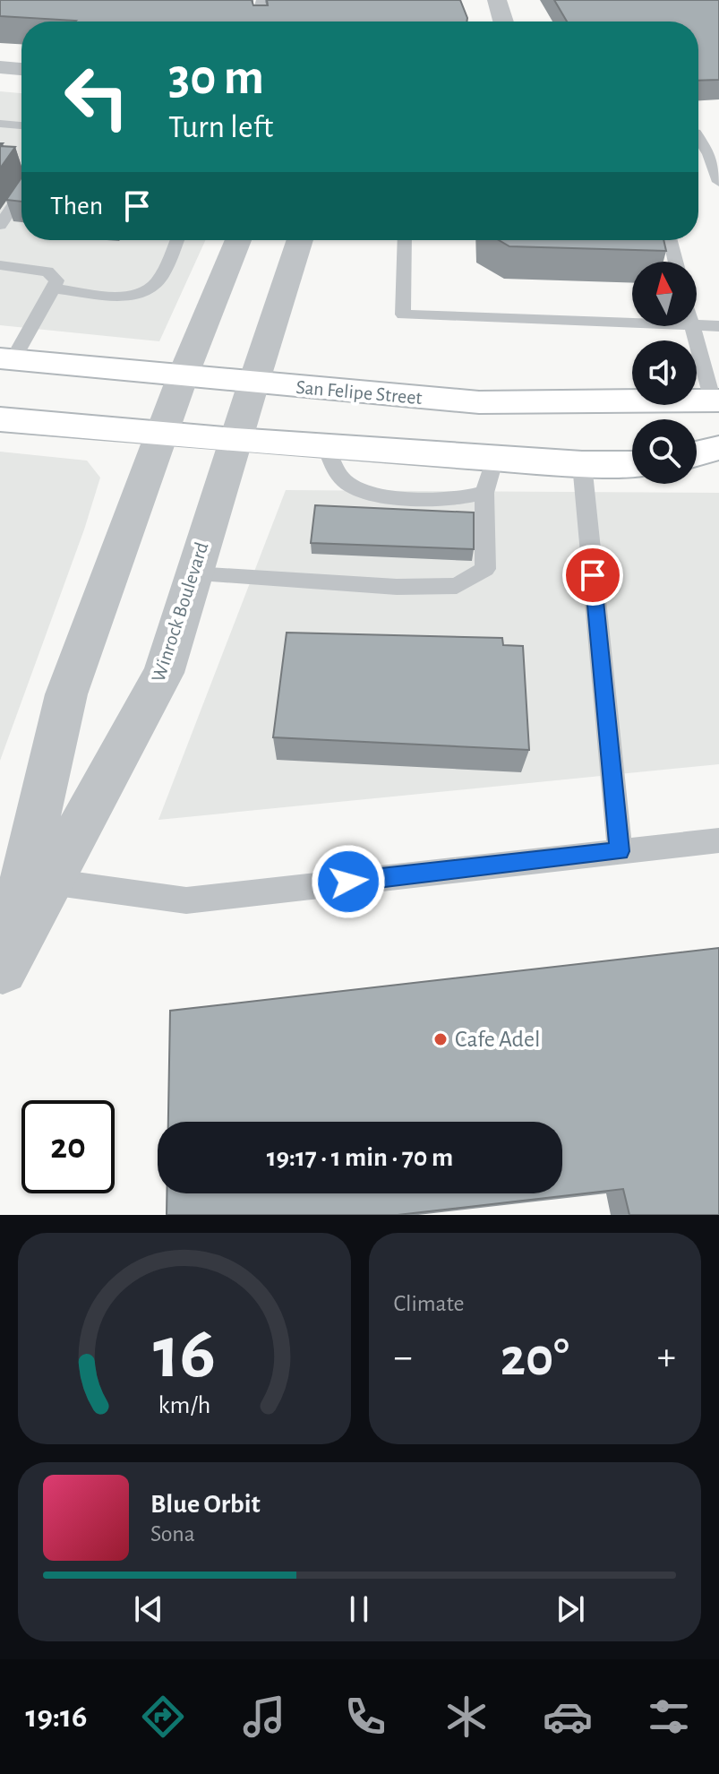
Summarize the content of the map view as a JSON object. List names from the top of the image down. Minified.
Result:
{"streets":{"main road":["San Felipe Street"],"street":["Winrock Boulevard"]},"crossings":[["San Felipe Street","Winrock Boulevard"]],"places":["Cafe Adel"],"north":"top","page":{"turn":["30 m","Turn left"],"then":"Then","limit":"20","trip":"19:17 · 1 min · 70 m","tile":"Climate","heat":["−","20°","+"],"song":["Blue Orbit","Sona"],"tabs":"19:16","gauge":["16","km/h"]}}
